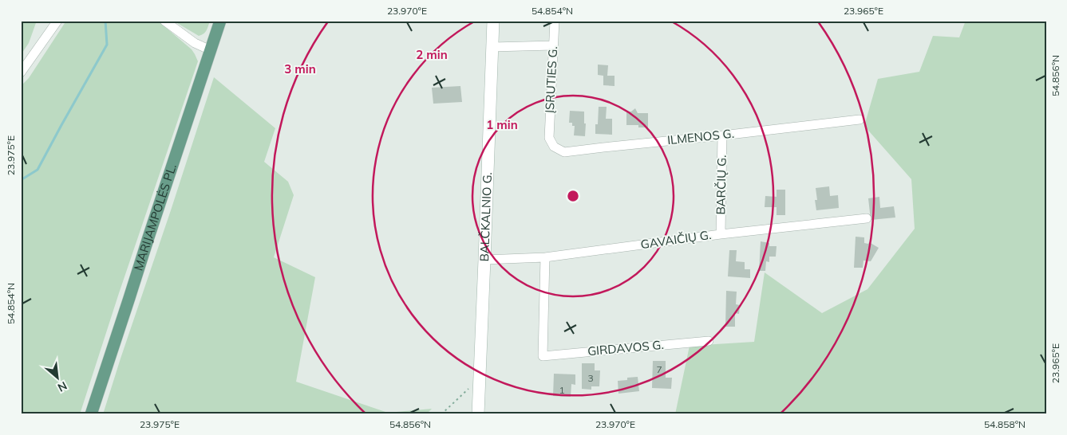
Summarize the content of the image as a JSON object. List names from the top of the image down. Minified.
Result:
{"streets":{"main road":["MARIJAMPOLĖS PL."],"street":["ĮSRUTIES G.","ILMENOS G.","BARČIŲ G.","BALČKALNIO G.","GAVAIČIŲ G.","GIRDAVOS G."]},"crossings":[["ĮSRUTIES G.","ILMENOS G."],["ILMENOS G.","BARČIŲ G."],["BARČIŲ G.","GAVAIČIŲ G."],["BALČKALNIO G.","GAVAIČIŲ G."],["GAVAIČIŲ G.","GIRDAVOS G."]],"house_numbers":["7","3","1"],"north":"bottom right","coordinates":["23.970°E","54.854°N","23.965°E","54.856°N","23.975°E","54.858°N"],"rings":["2 min","3 min","1 min"]}
